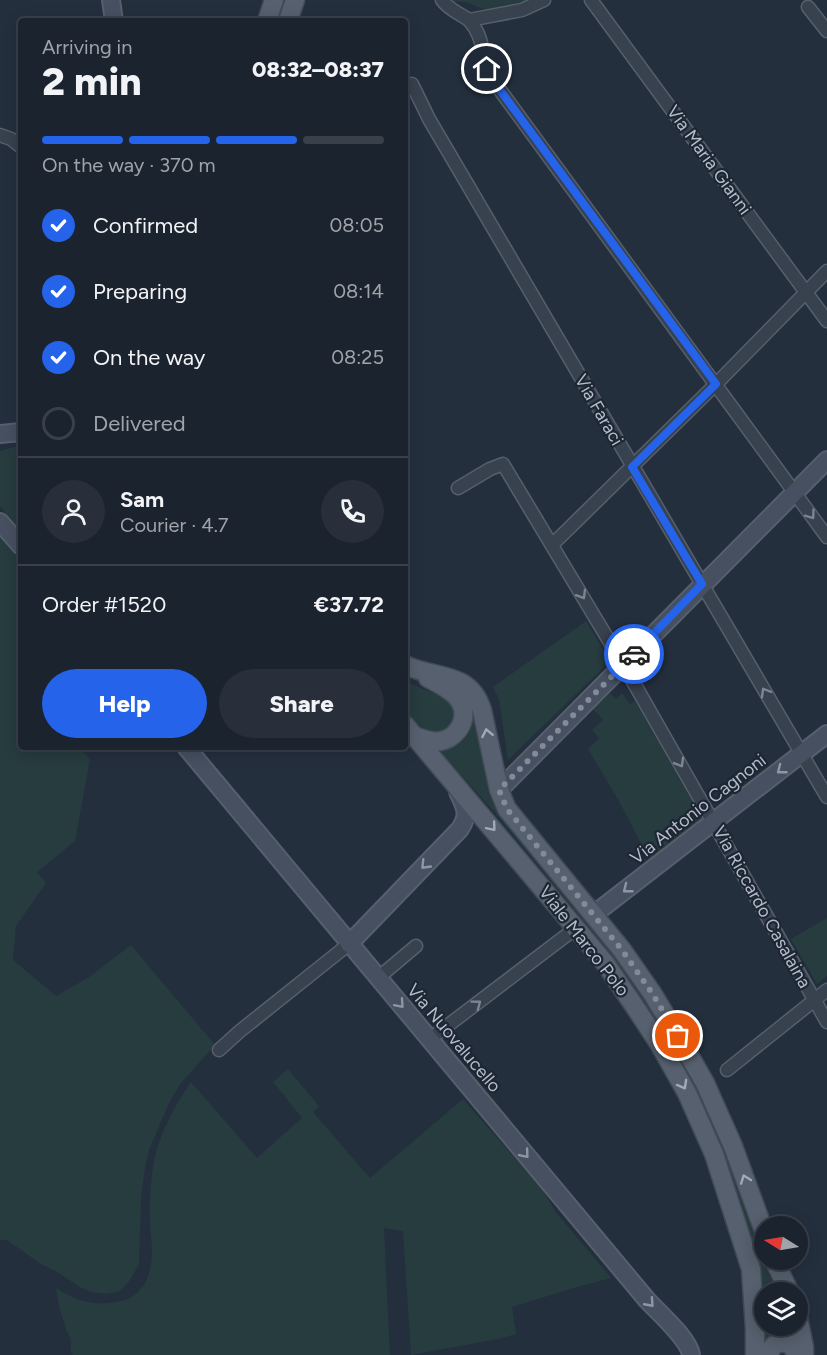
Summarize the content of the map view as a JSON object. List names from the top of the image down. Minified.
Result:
{"streets":{"main road":["Via Antonio Cagnoni","Viale Marco Polo","Via Nuovalucello"],"street":["Via Maria Gianni","Via Faraci","Via Riccardo Casalaina"]},"crossings":[["Via Faraci","Via Antonio Cagnoni"],["Via Antonio Cagnoni","Via Riccardo Casalaina"],["Via Antonio Cagnoni","Viale Marco Polo"]],"one_way":["Via Antonio Cagnoni","Via Riccardo Casalaina","Via Nuovalucello"],"north":"left","page":{"heading":["2 min","Arriving in","08:32–08:37"],"panel":["Sam","Courier · 4.7","Order #1520","€37.72"],"bar":"On the way · 370 m","list":[["Confirmed","08:05"],["Preparing","08:14"],["On the way","08:25"],"Delivered"],"buttons":["Help","Share"]}}
